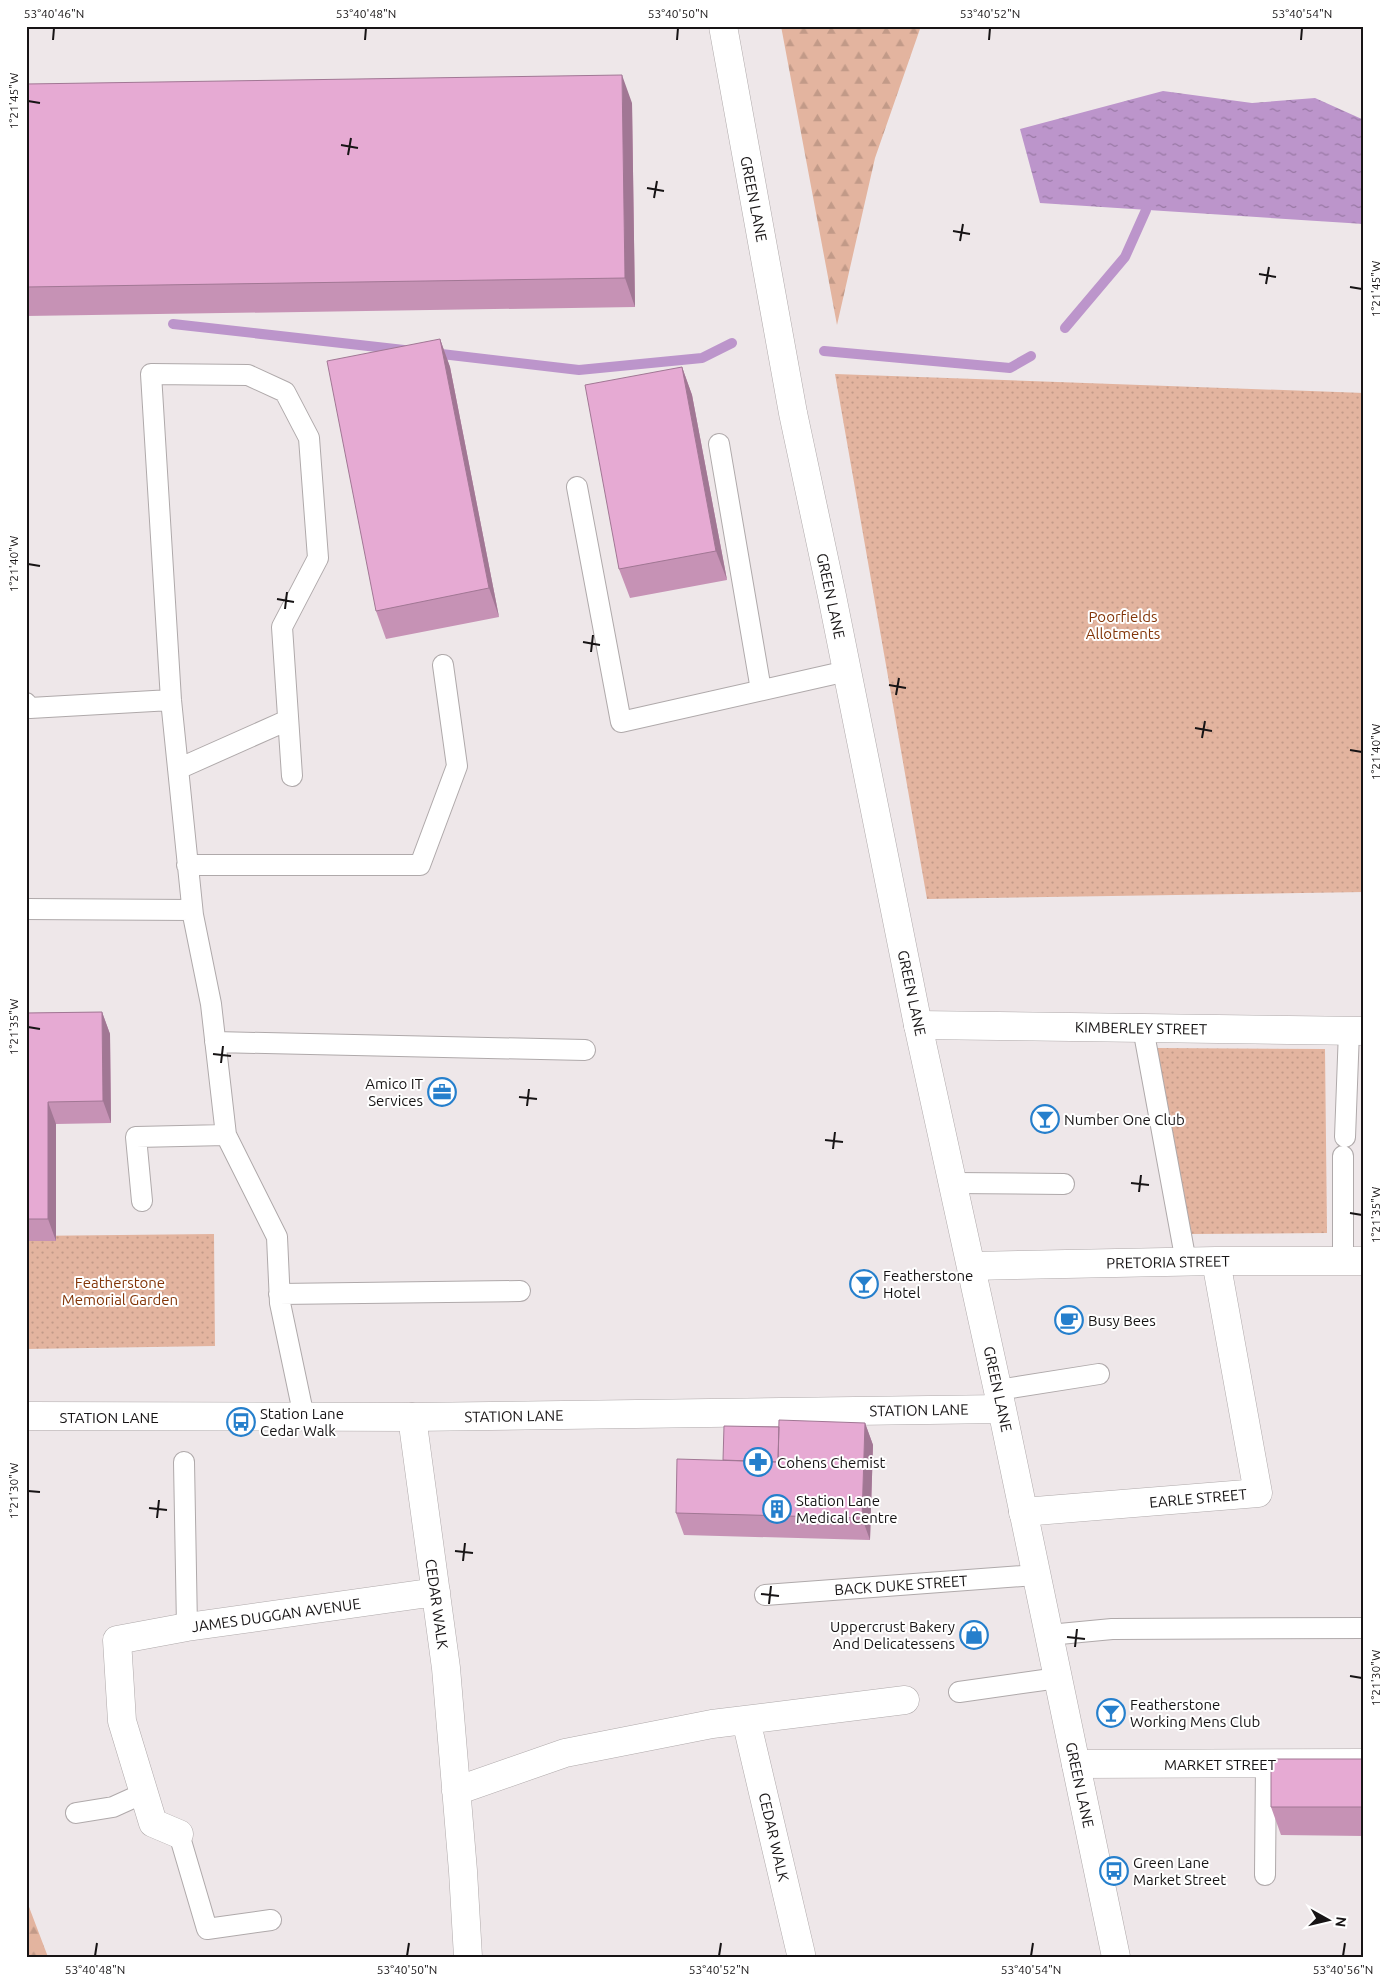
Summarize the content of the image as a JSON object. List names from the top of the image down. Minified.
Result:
{"streets":{"street":["GREEN LANE","KIMBERLEY STREET","PRETORIA STREET","STATION LANE","EARLE STREET","CEDAR WALK","JAMES DUGGAN AVENUE","MARKET STREET"],"lane":["BACK DUKE STREET"]},"crossings":[["GREEN LANE","KIMBERLEY STREET"],["GREEN LANE","PRETORIA STREET"],["GREEN LANE","STATION LANE"],["GREEN LANE","EARLE STREET"],["GREEN LANE","BACK DUKE STREET"],["GREEN LANE","MARKET STREET"],["PRETORIA STREET","EARLE STREET"],["STATION LANE","CEDAR WALK"],["CEDAR WALK","JAMES DUGGAN AVENUE"]],"parks":["Poorfields Allotments","Featherstone Memorial Garden"],"places":{"office":["Amico IT Services"],"bar":["Number One Club","Featherstone Hotel","Featherstone Working Mens Club"],"cafe":["Busy Bees"],"bus stop":["Station Lane Cedar Walk","Green Lane Market Street"],"pharmacy":["Cohens Chemist"],"building":["Station Lane Medical Centre"],"shop":["Uppercrust Bakery And Delicatessens"]},"north":"right","coordinates":["53°40'46\"N","53°40'48\"N","53°40'50\"N","53°40'52\"N","53°40'54\"N","1°21'45\"W","1°21'40\"W","1°21'35\"W","1°21'30\"W","53°40'56\"N"]}
